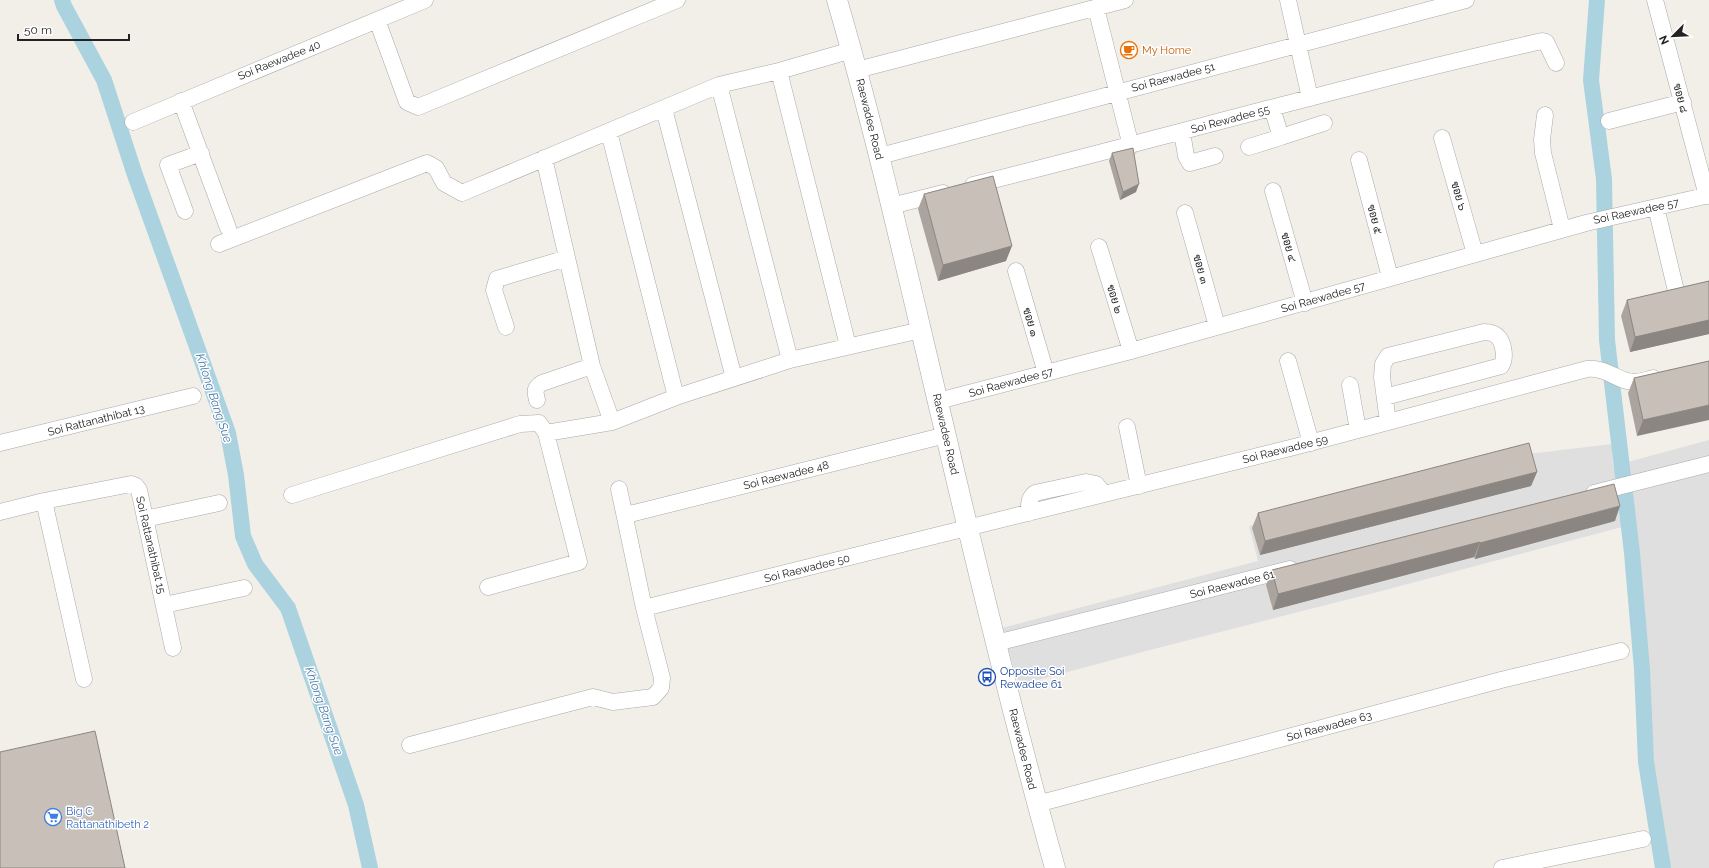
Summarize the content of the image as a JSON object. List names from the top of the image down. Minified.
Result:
{"streets":{"street":["Soi Raewadee 40","Soi Raewadee 51","ซอย ๘","Raewadee Road","Soi Rewadee 55","ซอย ๖","Soi Raewadee 57","ซอย ๕","ซอย ๔","ซอย ๓","ซอย ๒","ซอย ๑","Soi Rattanathibat 13","Soi Raewadee 59","Soi Raewadee 48","Soi Rattanathibat 15","Soi Raewadee 50","Soi Raewadee 61","Soi Raewadee 63"]},"crossings":[["Soi Raewadee 51","Raewadee Road"],["ซอย ๘","Soi Raewadee 57"],["Raewadee Road","Soi Rewadee 55"],["Raewadee Road","Soi Raewadee 57"],["Raewadee Road","Soi Raewadee 59"],["Raewadee Road","Soi Raewadee 48"],["Raewadee Road","Soi Raewadee 50"],["Raewadee Road","Soi Raewadee 61"],["Raewadee Road","Soi Raewadee 63"],["ซอย ๖","Soi Raewadee 57"],["Soi Raewadee 57","ซอย ๕"],["Soi Raewadee 57","ซอย ๔"],["Soi Raewadee 57","ซอย ๓"],["Soi Raewadee 57","ซอย ๒"],["Soi Raewadee 57","ซอย ๑"],["Soi Raewadee 59","Soi Raewadee 50"]],"water":["Khlong Bang Sue"],"places":{"cafe":["My Home"],"bus stop":["Opposite Soi Rewadee 61"],"supermarket":["Big C Rattanathibeth 2"]},"scale_bar":"50 m","north":"bottom left"}
